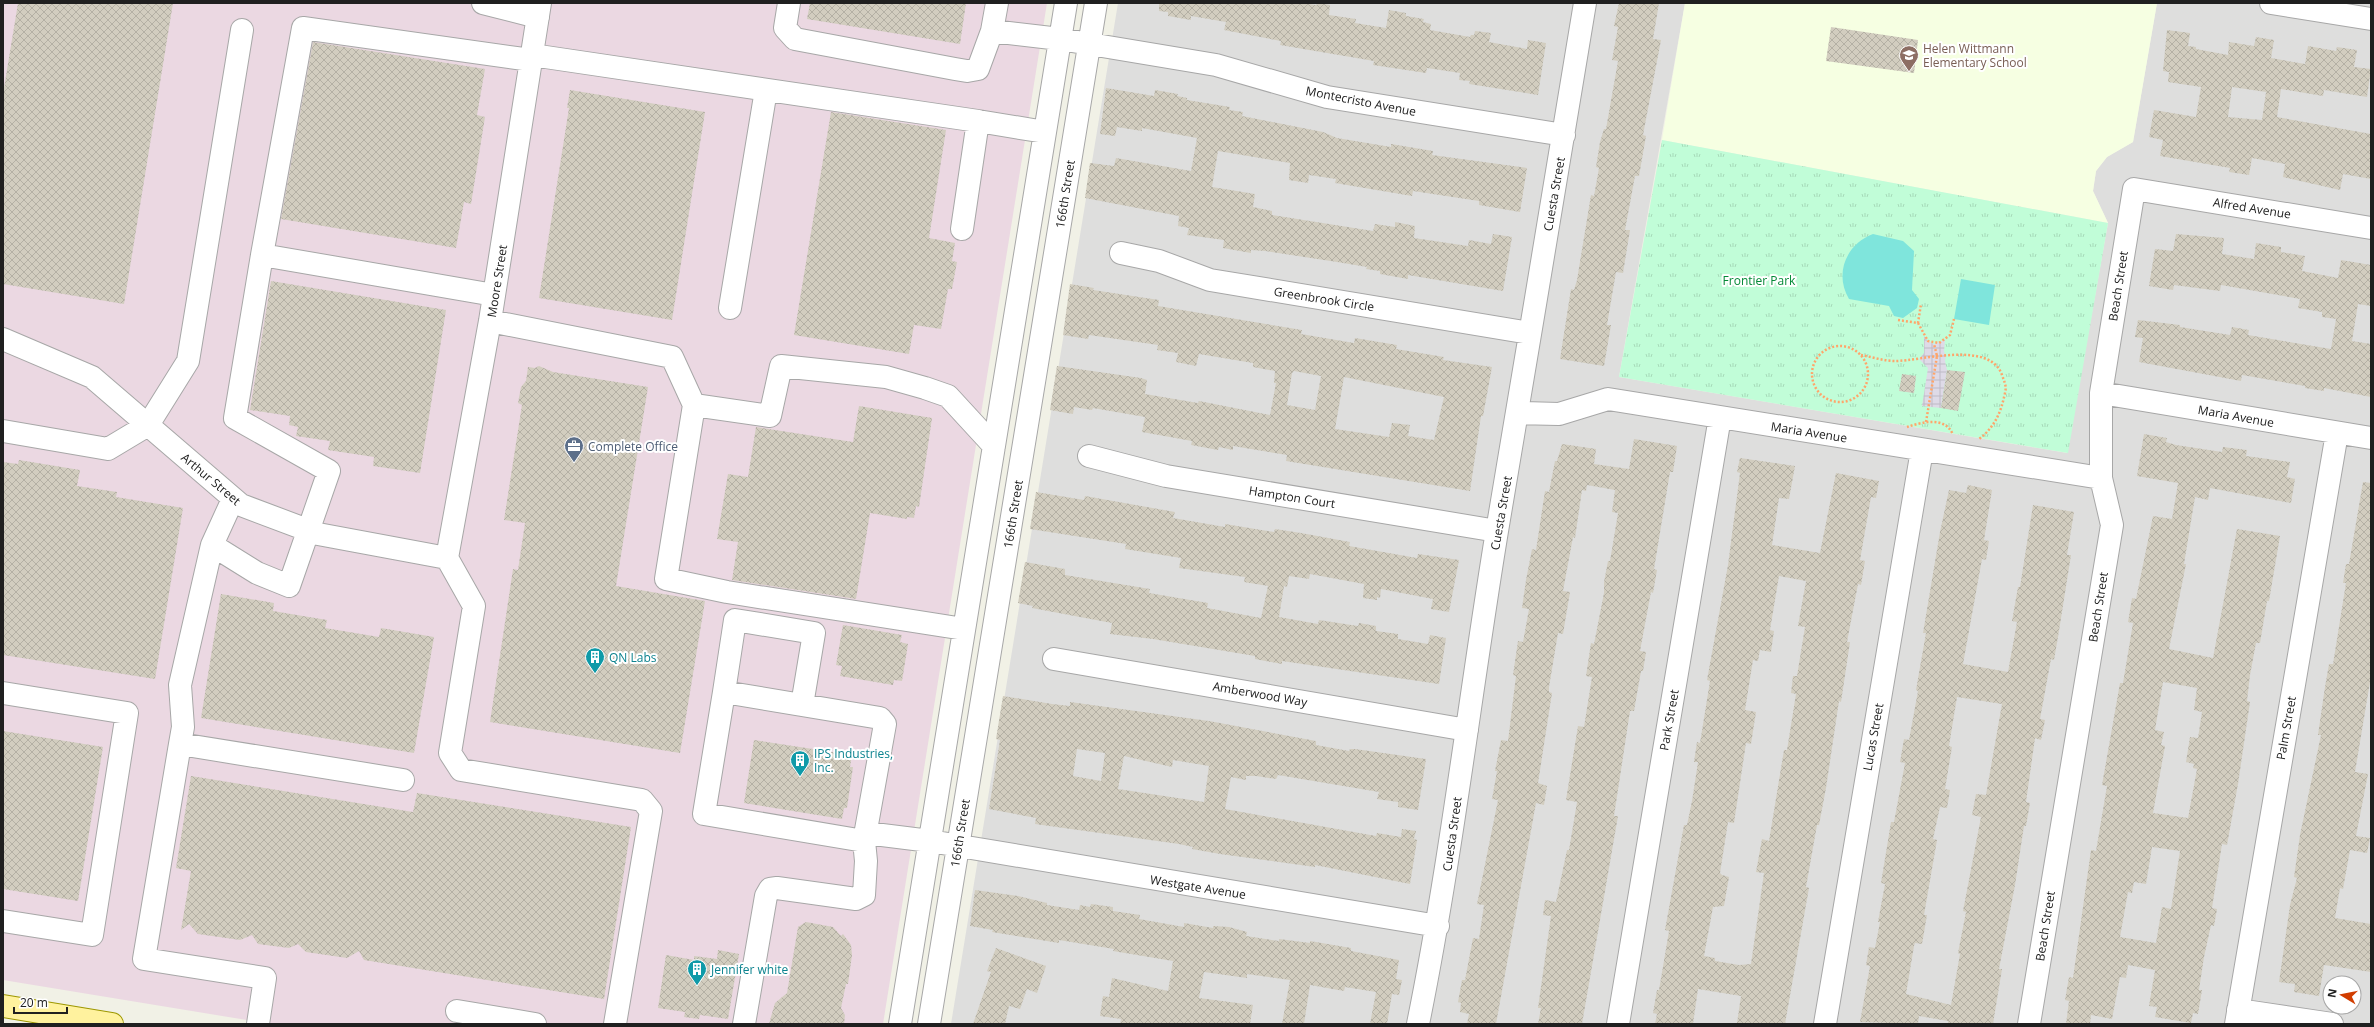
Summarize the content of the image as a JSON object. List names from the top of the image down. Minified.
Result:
{"streets":{"street":["Montecristo Avenue","166th Street","Cuesta Street","Alfred Avenue","Moore Street","Beach Street","Greenbrook Circle","Maria Avenue","Arthur Street","Hampton Court","Amberwood Way","Park Street","Palm Street","Lucas Street","Westgate Avenue"]},"crossings":[["Montecristo Avenue","166th Street"],["Montecristo Avenue","Cuesta Street"],["166th Street","Westgate Avenue"],["Cuesta Street","Greenbrook Circle"],["Cuesta Street","Maria Avenue"],["Cuesta Street","Hampton Court"],["Cuesta Street","Amberwood Way"],["Cuesta Street","Westgate Avenue"],["Alfred Avenue","Beach Street"],["Moore Street","Arthur Street"],["Beach Street","Maria Avenue"],["Maria Avenue","Park Street"],["Maria Avenue","Palm Street"],["Maria Avenue","Lucas Street"]],"parks":["Frontier Park"],"places":{"school or university":["Helen Wittmann Elementary School"],"office":["Complete Office"],"building":["QN Labs","IPS Industries, Inc.","Jennifer white"]},"scale_bar":"20 m","north":"left"}
